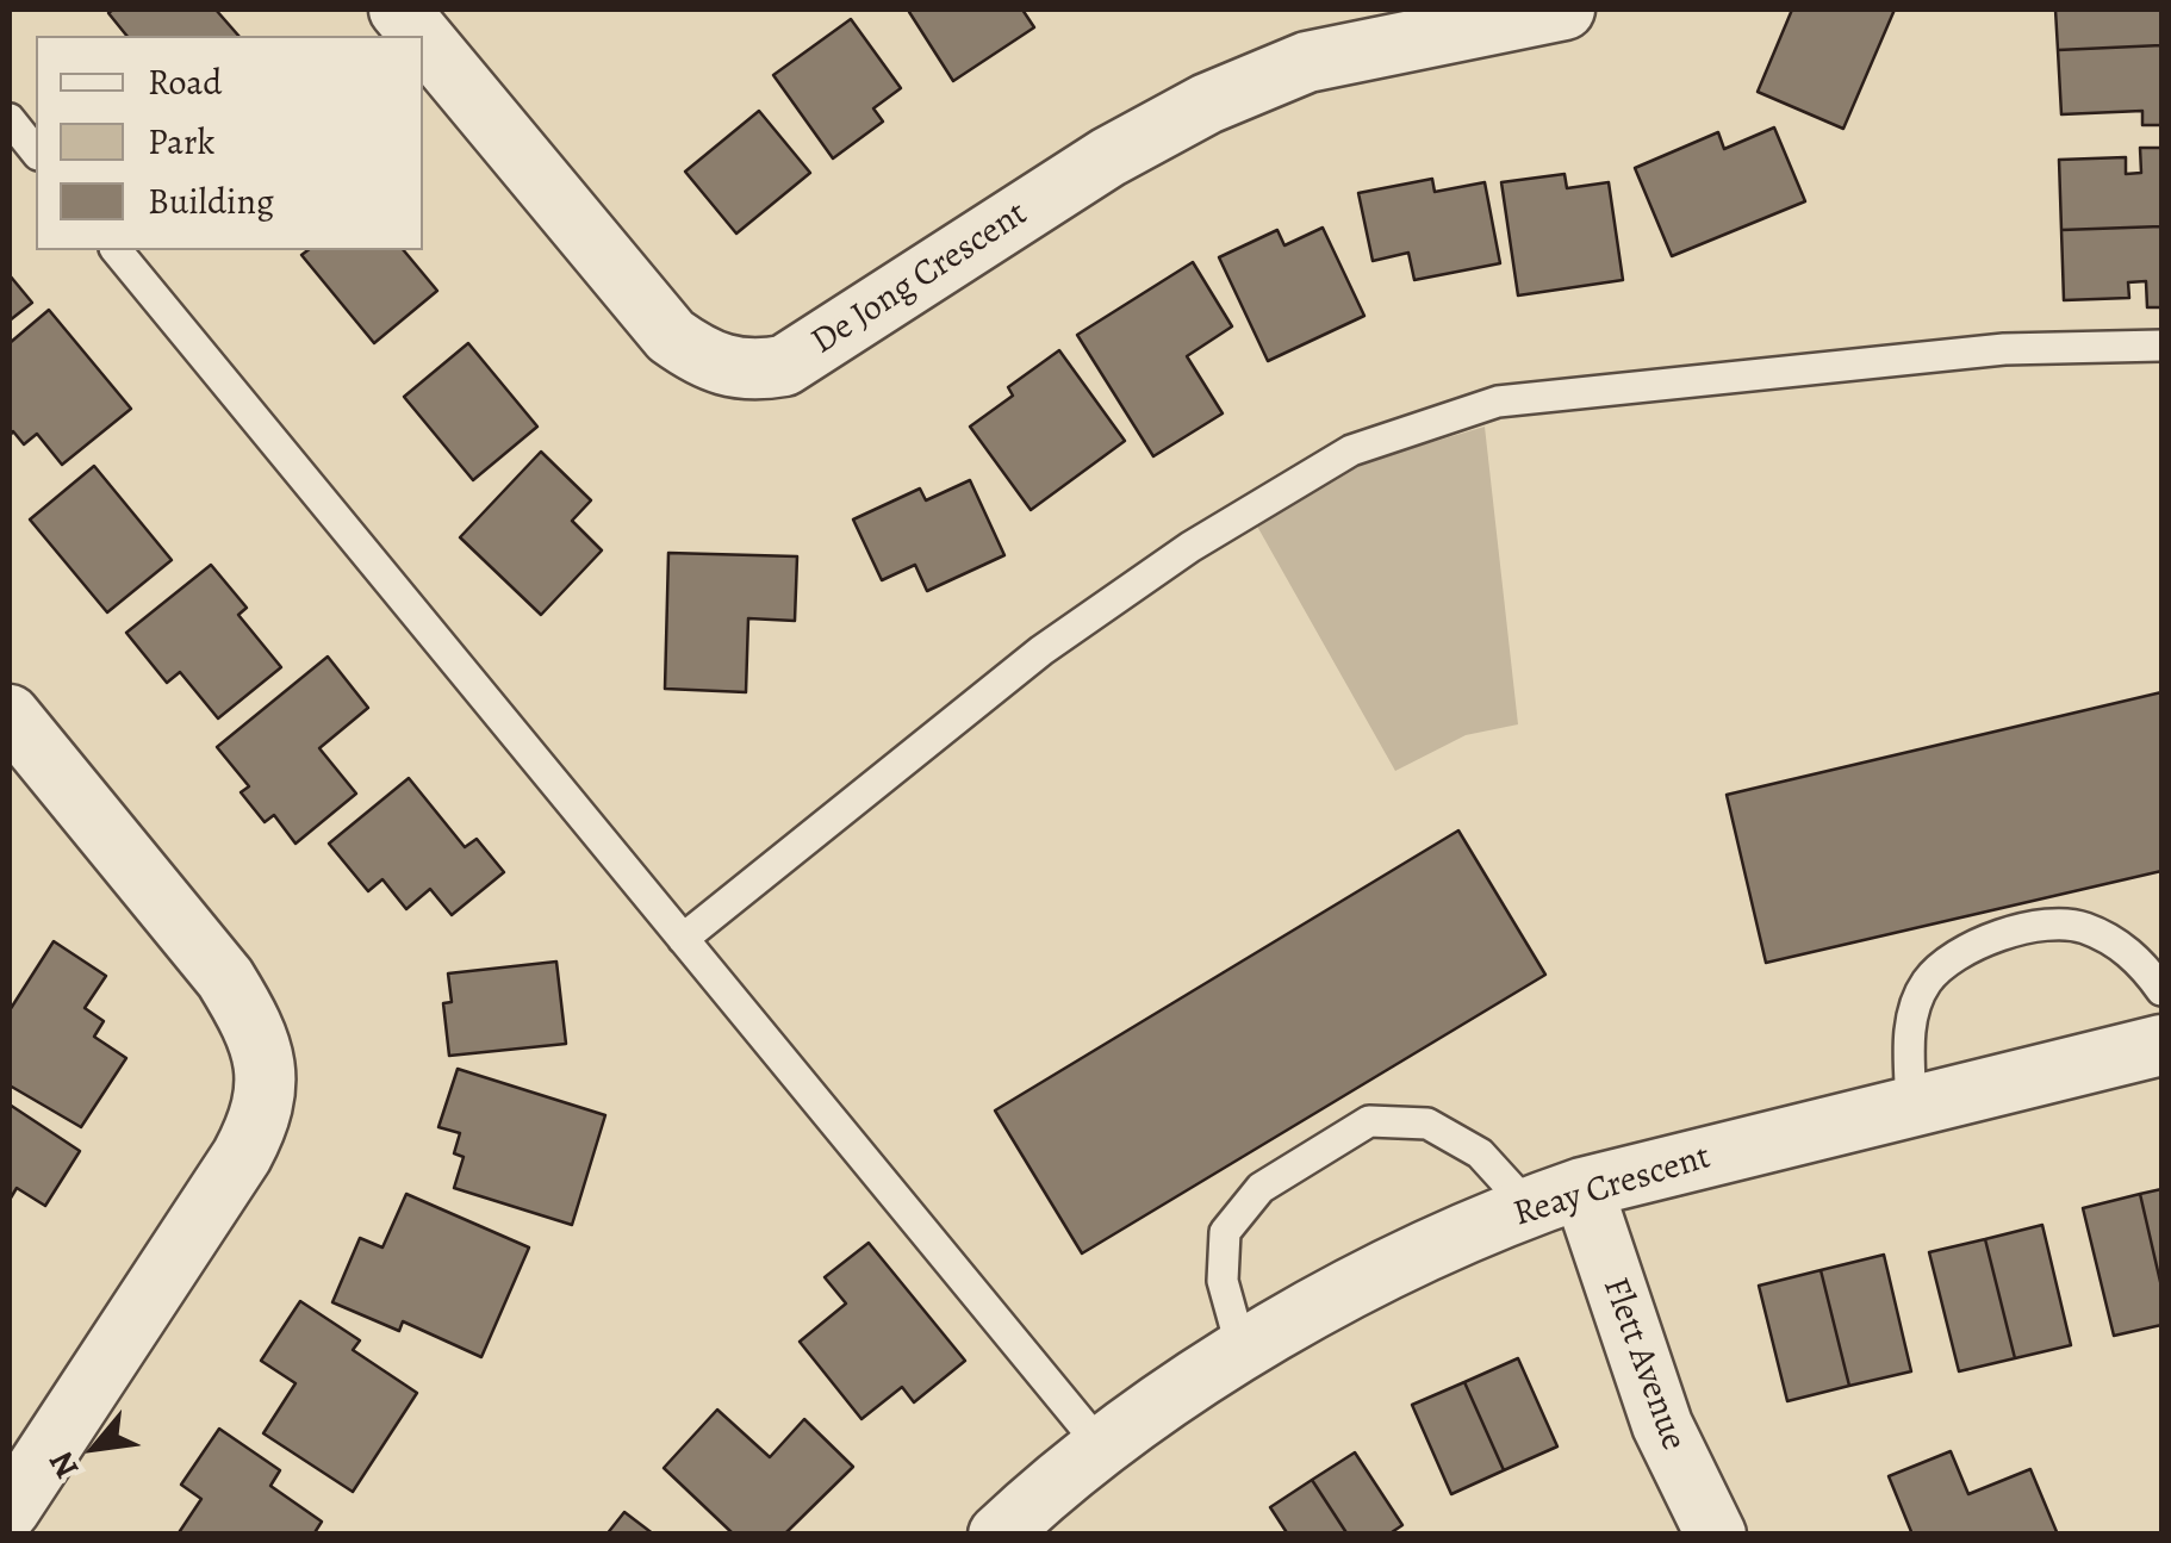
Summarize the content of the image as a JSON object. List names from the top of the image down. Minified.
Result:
{"streets":{"street":["De Jong Crescent","Reay Crescent","Flett Avenue"]},"crossings":[["Reay Crescent","Flett Avenue"]],"legend":["Road","Park","Building"],"north":"bottom left"}
